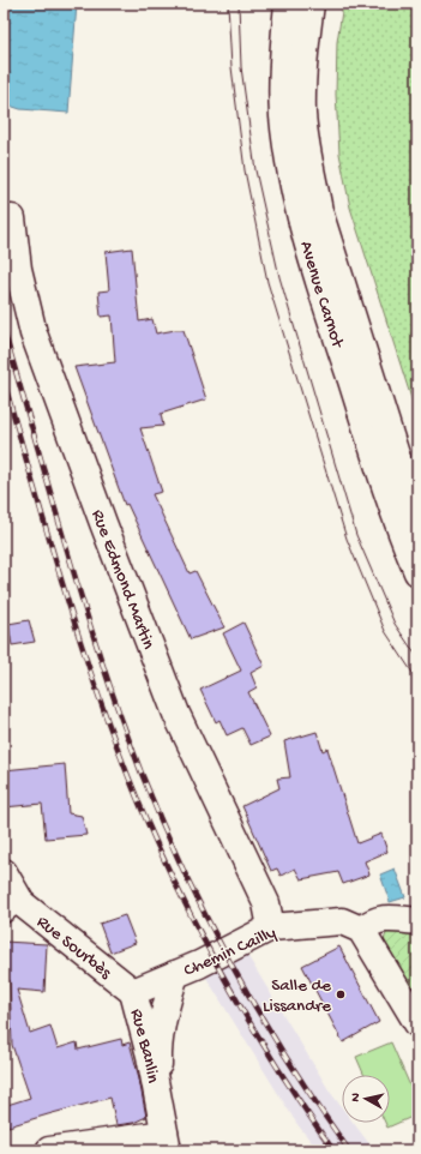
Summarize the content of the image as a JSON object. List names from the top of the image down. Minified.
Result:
{"streets":{"street":["Avenue Carnot","Rue Edmond Martin","Rue Sourbès","Chemin Cailly","Rue Banlin"]},"crossings":[["Rue Edmond Martin","Chemin Cailly"],["Rue Sourbès","Chemin Cailly"],["Rue Sourbès","Rue Banlin"],["Chemin Cailly","Rue Banlin"]],"places":["Salle de Lissandre"],"north":"left"}
